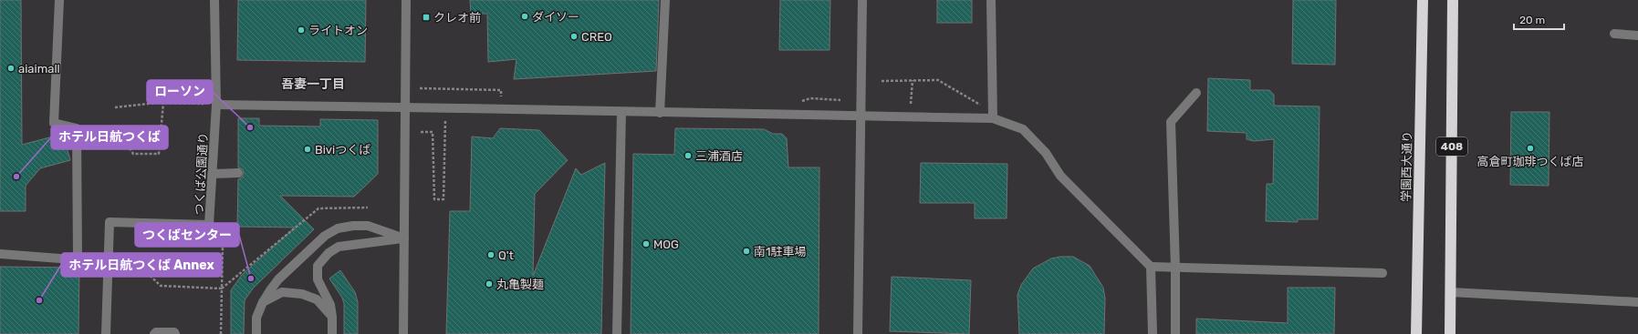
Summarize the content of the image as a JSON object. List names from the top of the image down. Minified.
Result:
{"streets":{"highway":["408","学園西大通り"],"street":["つくば公園通り"]},"districts":["吾妻一丁目"],"places":{"other":["ダイソー","ライトオン","CREO","aiaimall","ローソン","高倉町珈琲つくば店","Biviつくば","三浦酒店","ホテル日航つくば","MOG","南1駐車場","Q't","つくばセンター","丸亀製麺","ホテル日航つくば Annex"],"transit":["クレオ前"]},"scale_bar":"20 m"}
